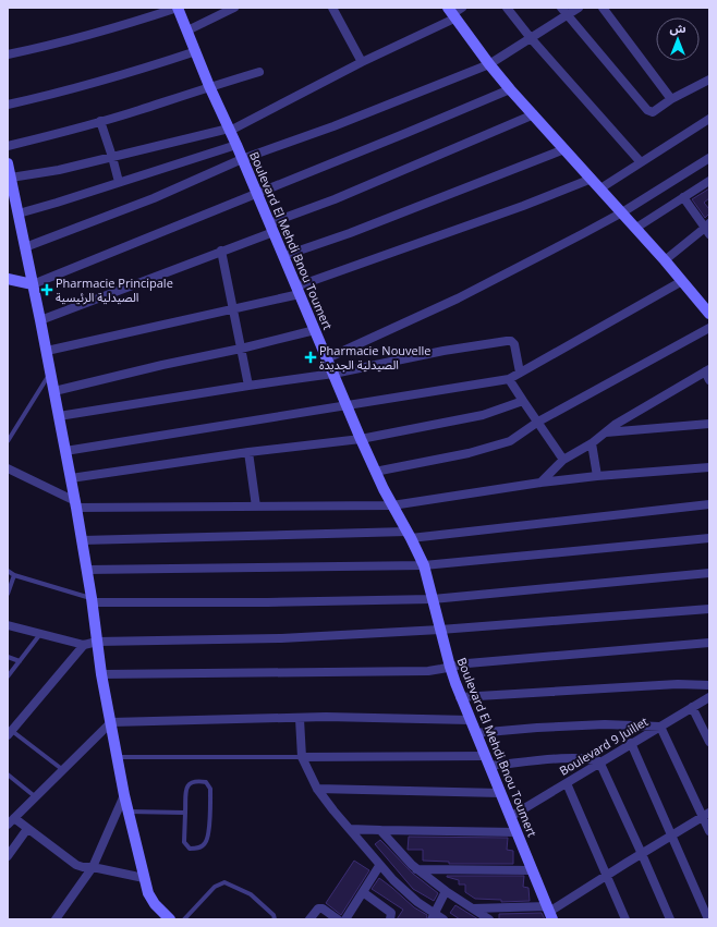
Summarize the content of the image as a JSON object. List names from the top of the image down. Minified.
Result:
{"streets":{"street":["Boulevard El Mehdi Bnou Toumert","Boulevard 9 Juillet"]},"crossings":[["Boulevard El Mehdi Bnou Toumert","Boulevard 9 Juillet"]],"places":{"health":["Pharmacie Principale الصيدلية الرئيسية","Pharmacie Nouvelle الصيدلية الجديدة"]},"north":"top"}
